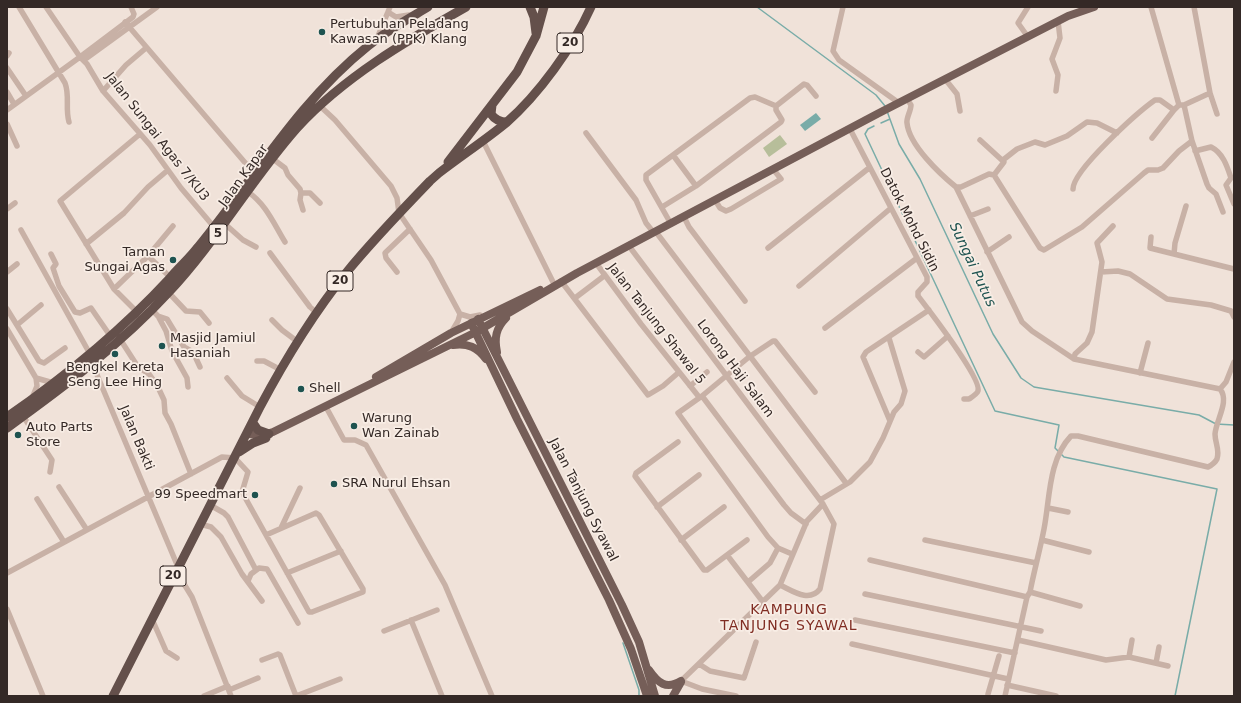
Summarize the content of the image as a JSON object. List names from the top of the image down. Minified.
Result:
{"streets":{"highway":["20","Jalan Kapar","5"],"main road":["Jalan Tanjung Syawal"],"street":["Jalan Sungai Agas 7/KU3","Datok Mohd Sidin","Jalan Tanjung Shawal 5","Lorong Haji Salam","Jalan Bakti"]},"crossings":[["20","Jalan Bakti"],["Jalan Sungai Agas 7/KU3","Jalan Kapar"],["Jalan Kapar","Jalan Bakti"]],"districts":["KAMPUNG TANJUNG SYAWAL"],"water":["Sungai Putus"],"places":["Pertubuhan Peladang Kawasan (PPK) Klang","Taman Sungai Agas","Masjid Jamiul Hasaniah","Bengkel Kereta Seng Lee Hing","Shell","Warung Wan Zainab","Auto Parts Store","SRA Nurul Ehsan","99 Speedmart"]}
